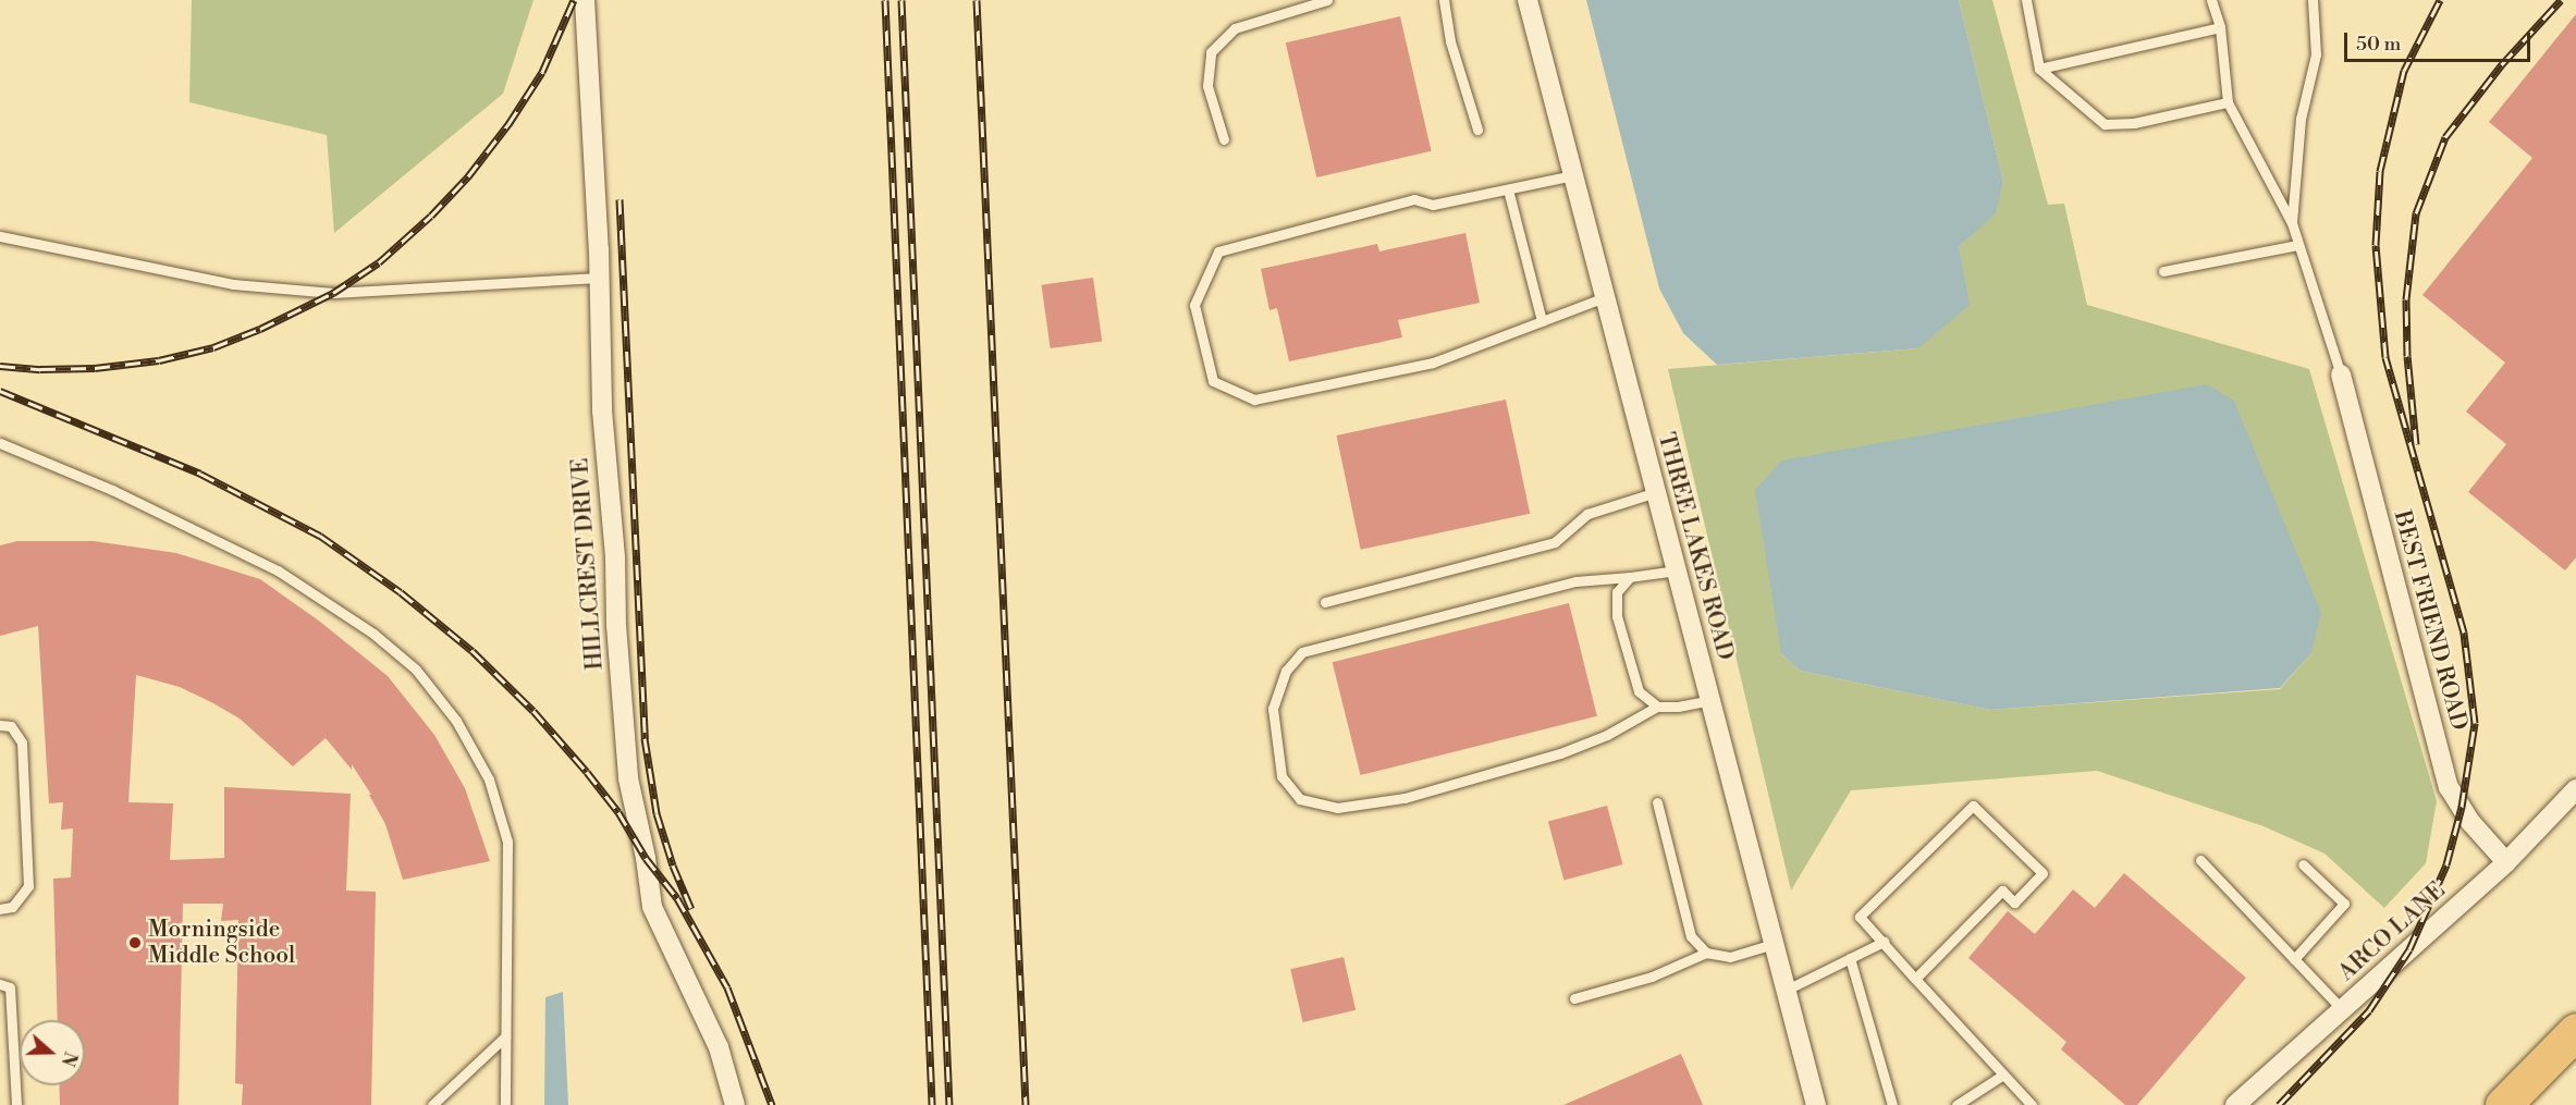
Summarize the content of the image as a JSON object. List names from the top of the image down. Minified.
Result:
{"streets":{"street":["THREE LAKES ROAD","HILLCREST DRIVE","BEST FRIEND ROAD","ARCO LANE"]},"crossings":[["BEST FRIEND ROAD","ARCO LANE"]],"places":["Morningside Middle School"],"scale_bar":"50 m","north":"right"}
